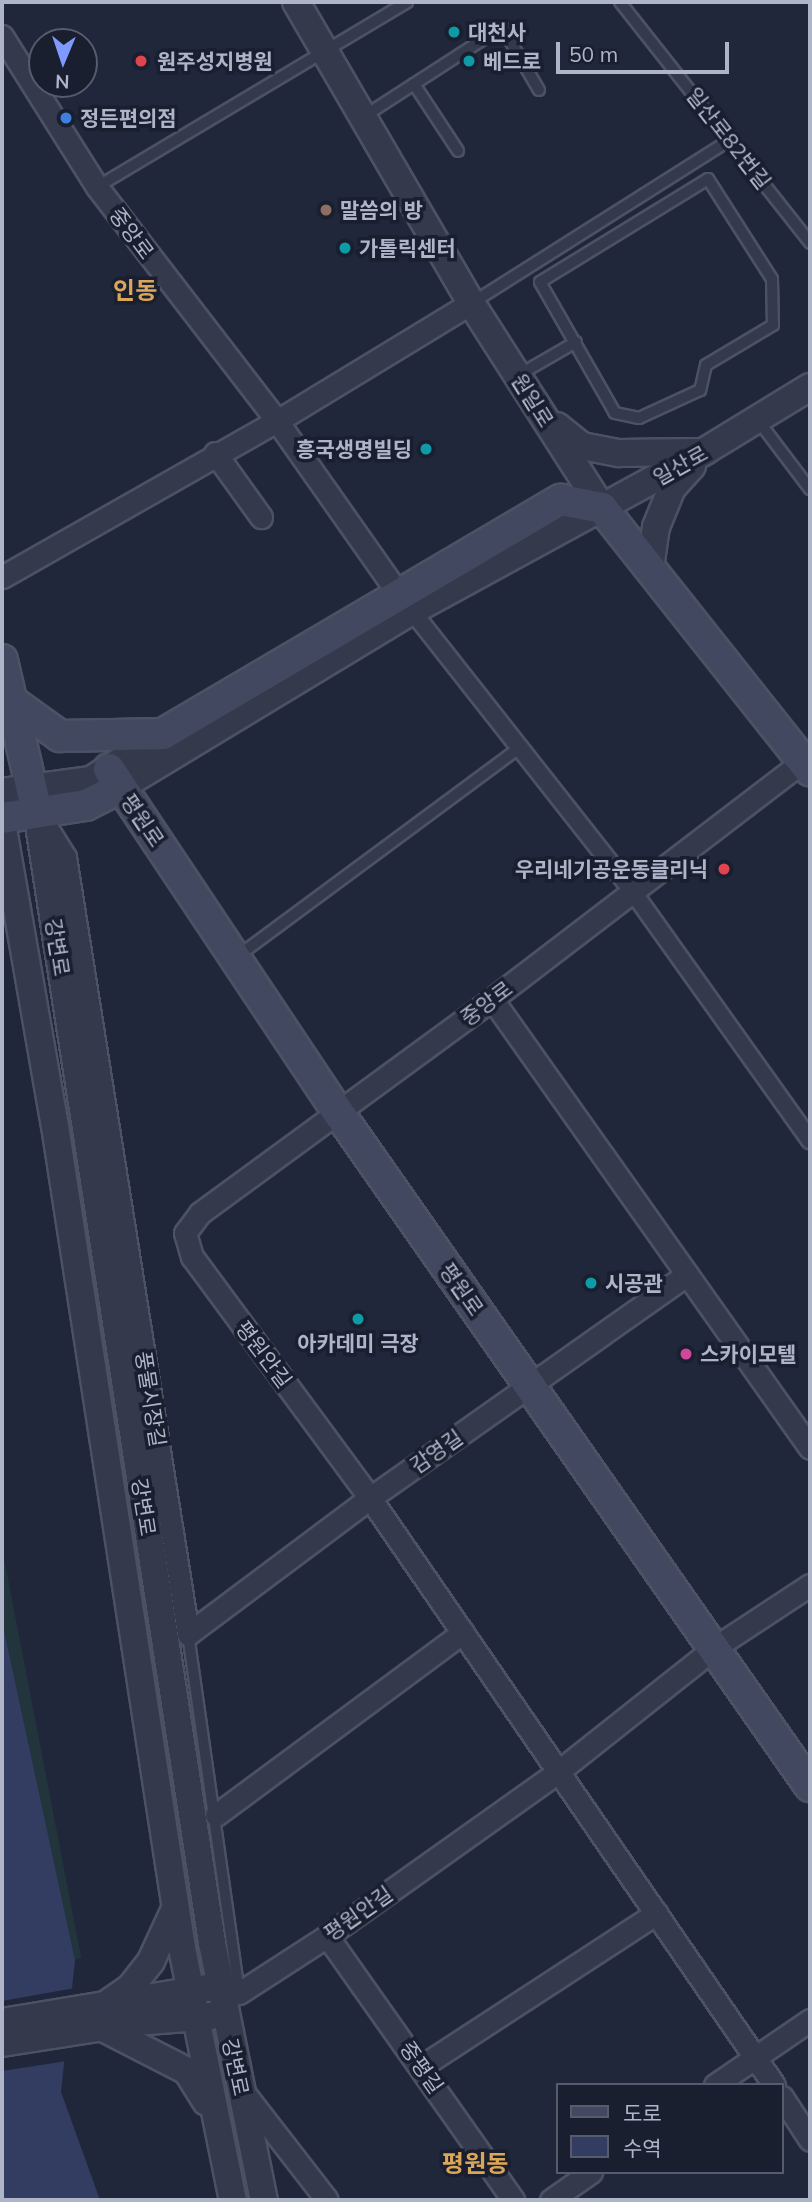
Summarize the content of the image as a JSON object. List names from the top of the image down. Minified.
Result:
{"streets":{"main road":["원일로","평원로"],"street":["중앙로","일산로","강변로","평원안길","풍물시장길","감영길","중평길"],"lane":["일산로82번길"]},"crossings":[["중앙로","원일로"],["중앙로","평원로"],["중앙로","평원안길"],["원일로","일산로"],["평원로","평원안길"],["평원로","감영길"],["강변로","평원안길"],["강변로","풍물시장길"],["평원안길","풍물시장길"],["평원안길","감영길"],["평원안길","중평길"],["풍물시장길","감영길"]],"districts":["인동","평원동"],"places":["대천사","원주성지병원","베드로","정든편의점","말씀의 방","가톨릭센터","흥국생명빌딩","우리네기공운동클리닉","시공관","아카데미 극장","스카이모텔"],"legend":["도로","수역"],"scale_bar":"50 m","north":"bottom"}
